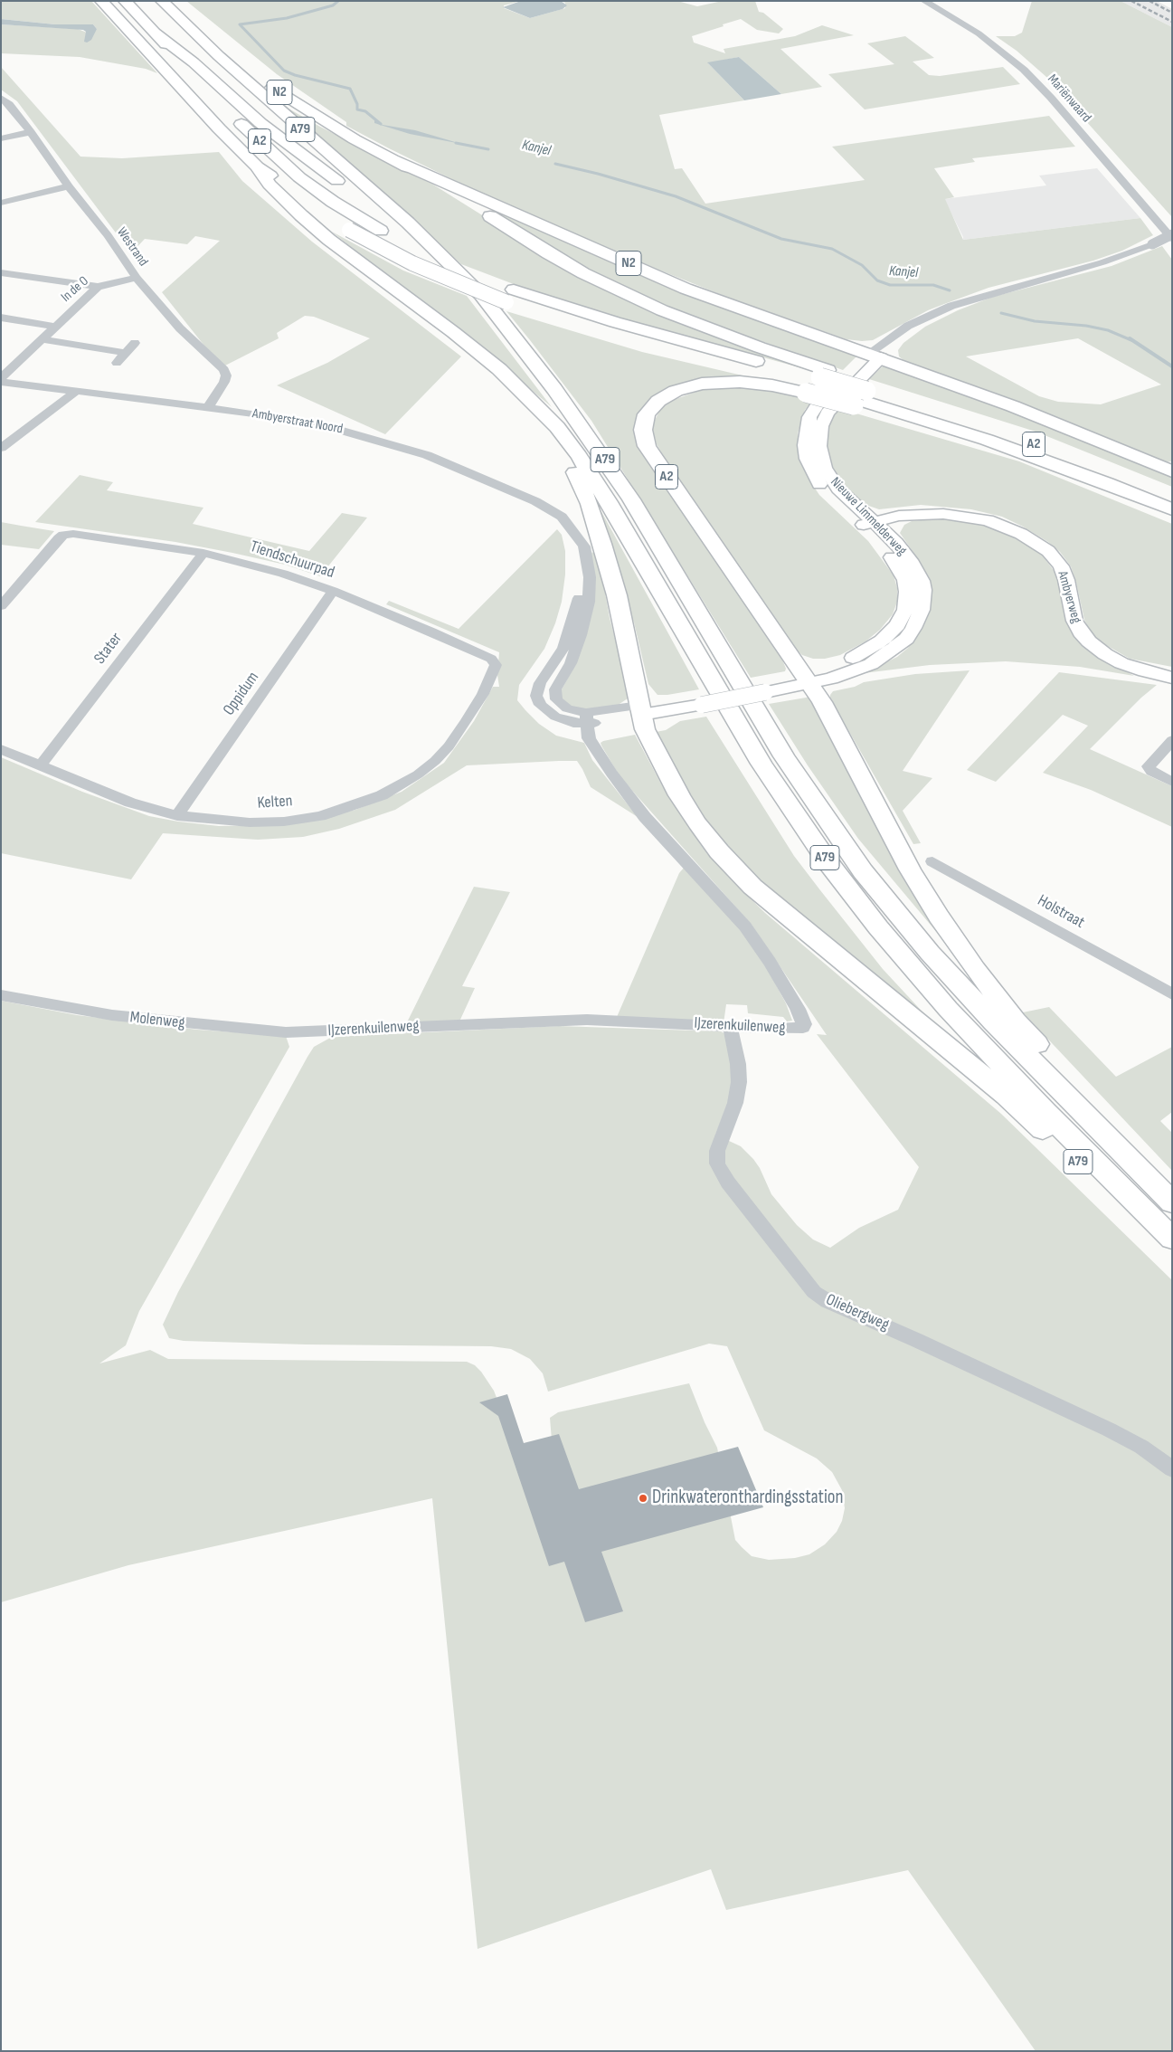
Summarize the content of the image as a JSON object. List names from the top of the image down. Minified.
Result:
{"streets":{"highway":["N2","A79","A2"],"main road":["Nieuwe Limmelderweg","Ambyerweg"],"street":["Mariënwaard","Westrand","In de O","Ambyerstraat Noord","Tiendschuurpad","Stater","Oppidum","Kelten","Holstraat","Molenweg","IJzerenkuilenweg","Oliebergweg"]},"crossings":[["N2","A79"],["N2","A2"],["N2","Nieuwe Limmelderweg"],["A79","A2"],["A79","Ambyerstraat Noord"],["A79","Nieuwe Limmelderweg"],["A2","Nieuwe Limmelderweg"],["Westrand","In de O"],["Westrand","Ambyerstraat Noord"],["Ambyerstraat Noord","Nieuwe Limmelderweg"],["Ambyerstraat Noord","IJzerenkuilenweg"],["Nieuwe Limmelderweg","Ambyerweg"],["Tiendschuurpad","Stater"],["Tiendschuurpad","Oppidum"],["Tiendschuurpad","Kelten"],["Stater","Kelten"],["Oppidum","Kelten"],["Molenweg","IJzerenkuilenweg"],["IJzerenkuilenweg","Oliebergweg"]],"water":["Kanjel"],"places":["Drinkwateronthardingsstation"]}
